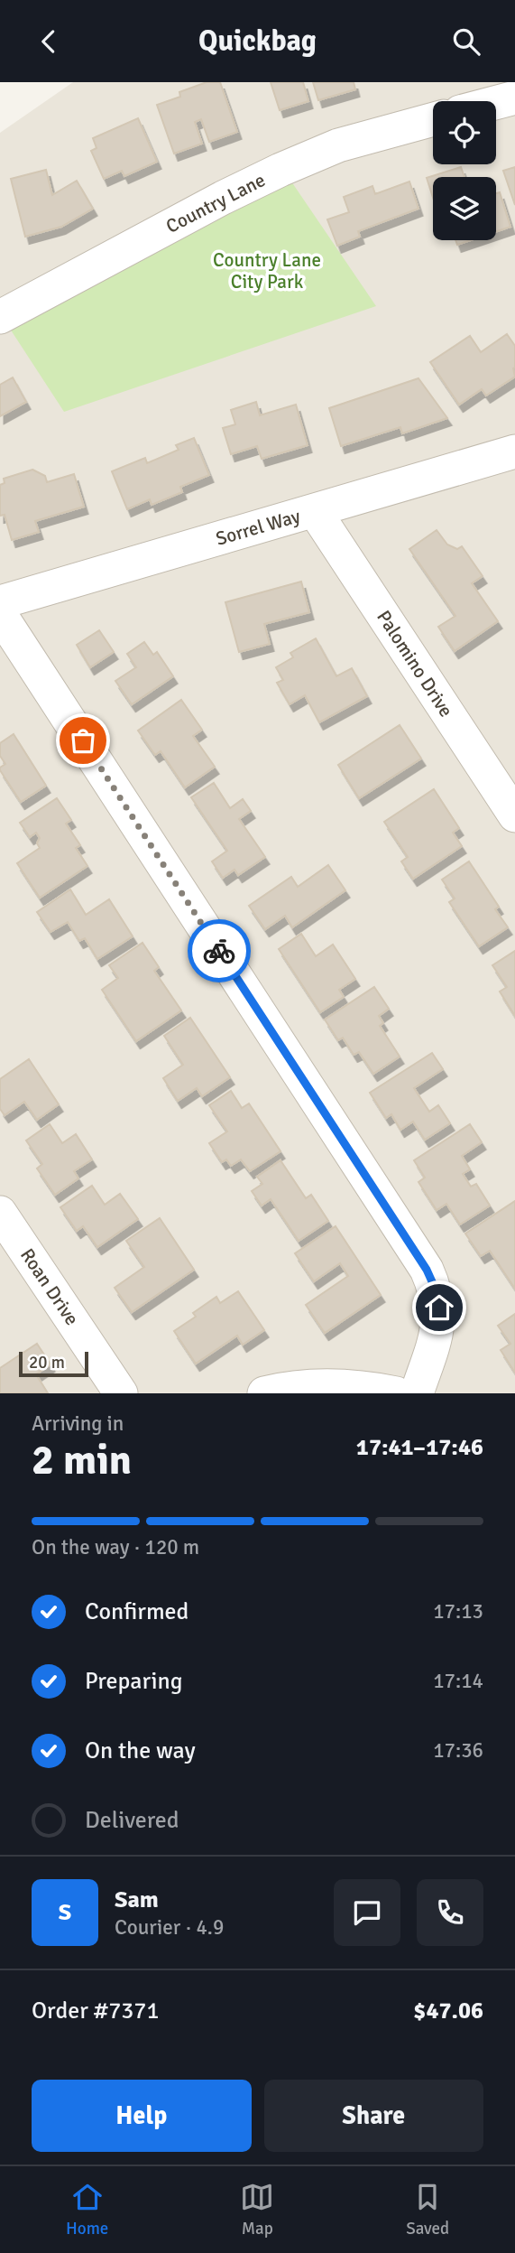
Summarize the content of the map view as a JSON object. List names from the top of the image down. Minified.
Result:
{"streets":{"street":["Country Lane","Sorrel Way","Palomino Drive","Roan Drive"]},"crossings":[["Sorrel Way","Palomino Drive"]],"parks":["Country Lane City Park"],"scale_bar":"20 m","page":{"header":"Quickbag","scale":"20 m","heading":["2 min","Arriving in","17:41–17:46"],"panel":["Sam","Courier · 4.9","Order #7371","$47.06"],"bar":"On the way · 120 m","list":[["Confirmed","17:13"],["Preparing","17:14"],["On the way","17:36"],"Delivered"],"round":"S","buttons":["Help","Share"],"tabs":["Home","Map","Saved"]}}
